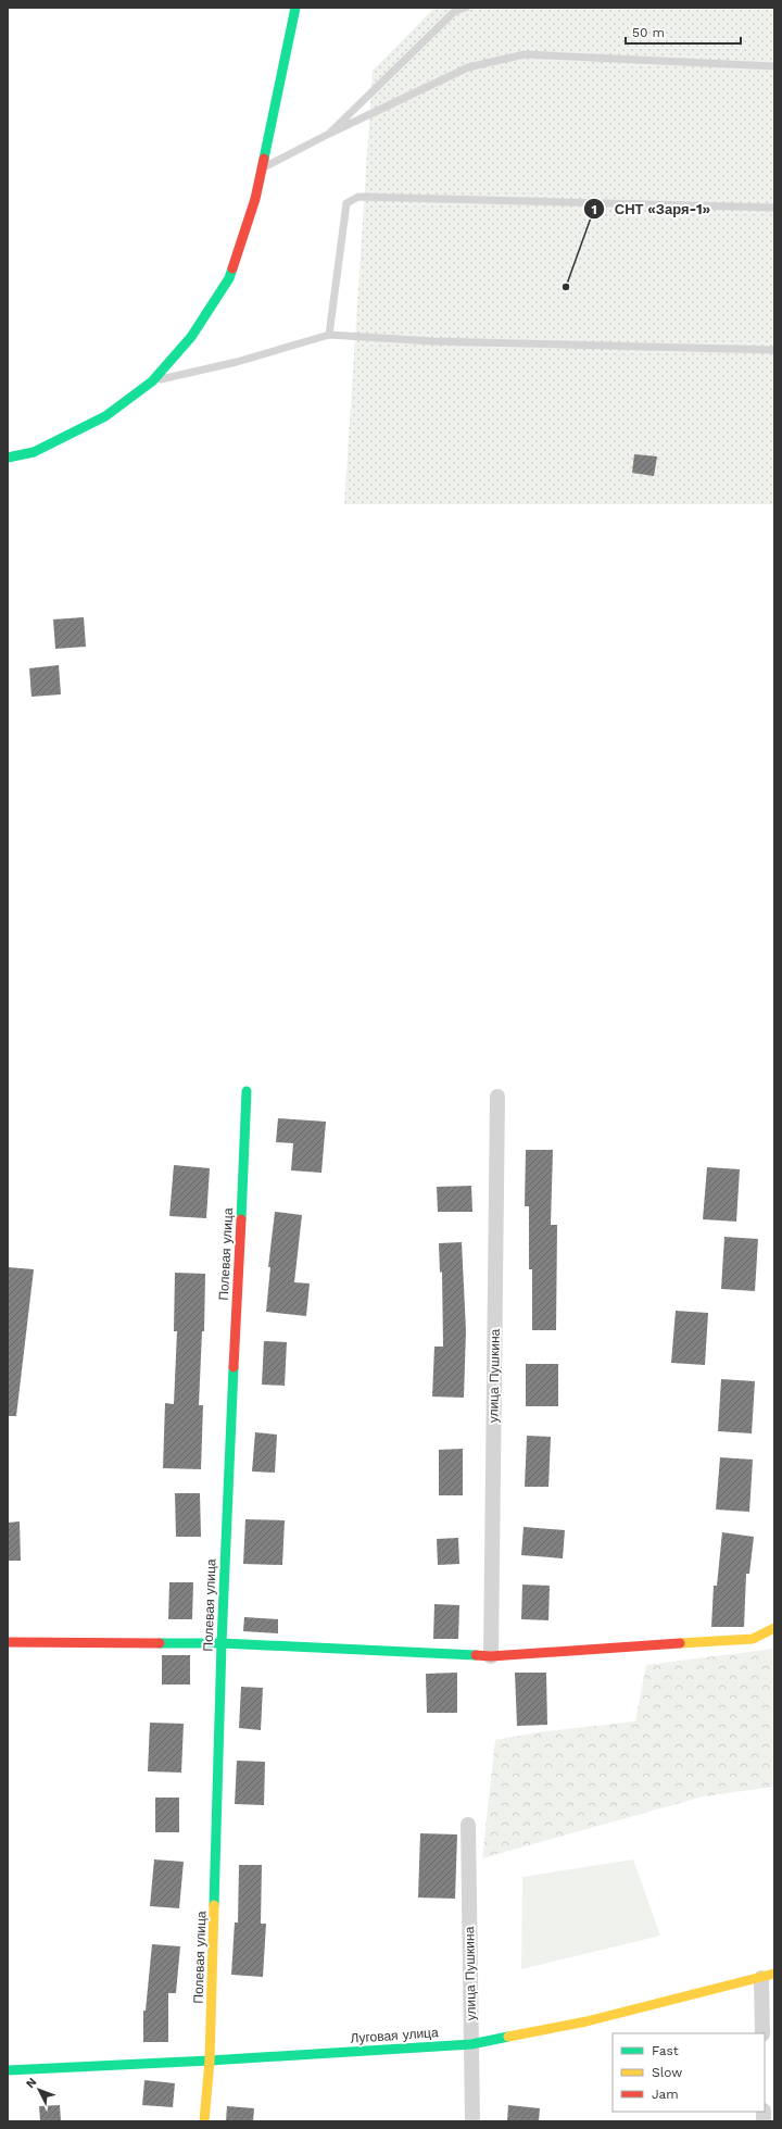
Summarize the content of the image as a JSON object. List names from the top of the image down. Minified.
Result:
{"streets":{"street":["Полевая улица","улица Пушкина","Луговая улица"]},"crossings":[["Полевая улица","Луговая улица"],["улица Пушкина","Луговая улица"]],"places":["СНТ «Заря-1»"],"legend":["Fast","Slow","Jam"],"scale_bar":"50 m","north":"top left"}
